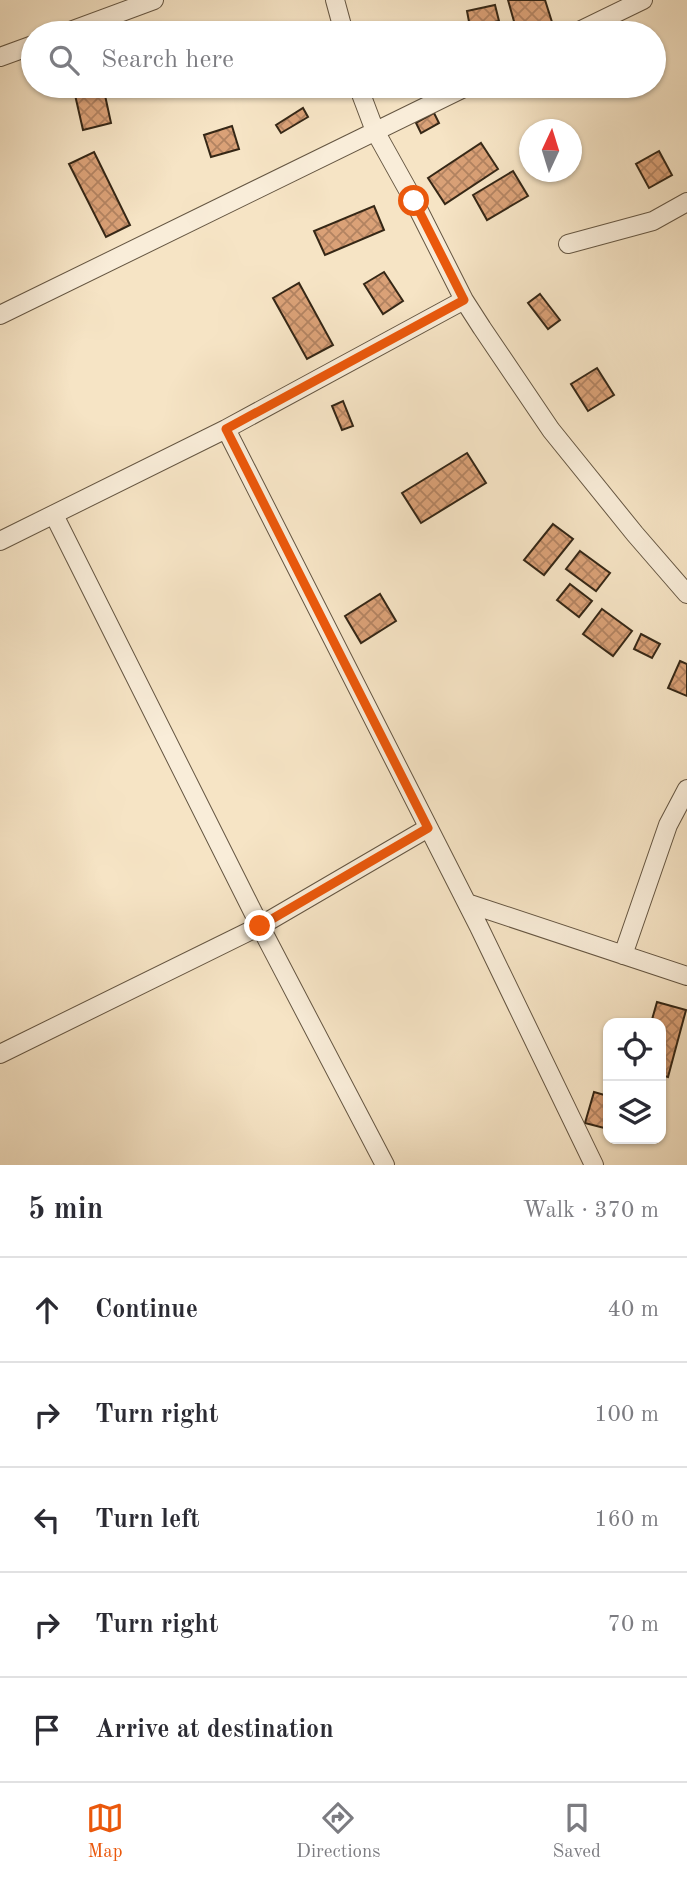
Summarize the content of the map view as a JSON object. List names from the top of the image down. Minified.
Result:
{"north":"top","page":{"search":"Search here","heading":["5 min","Walk · 370 m"],"list":[["Continue","40 m"],["Turn right","100 m"],["Turn left","160 m"],["Turn right","70 m"],"Arrive at destination"],"nav":["Map","Directions","Saved"]}}
